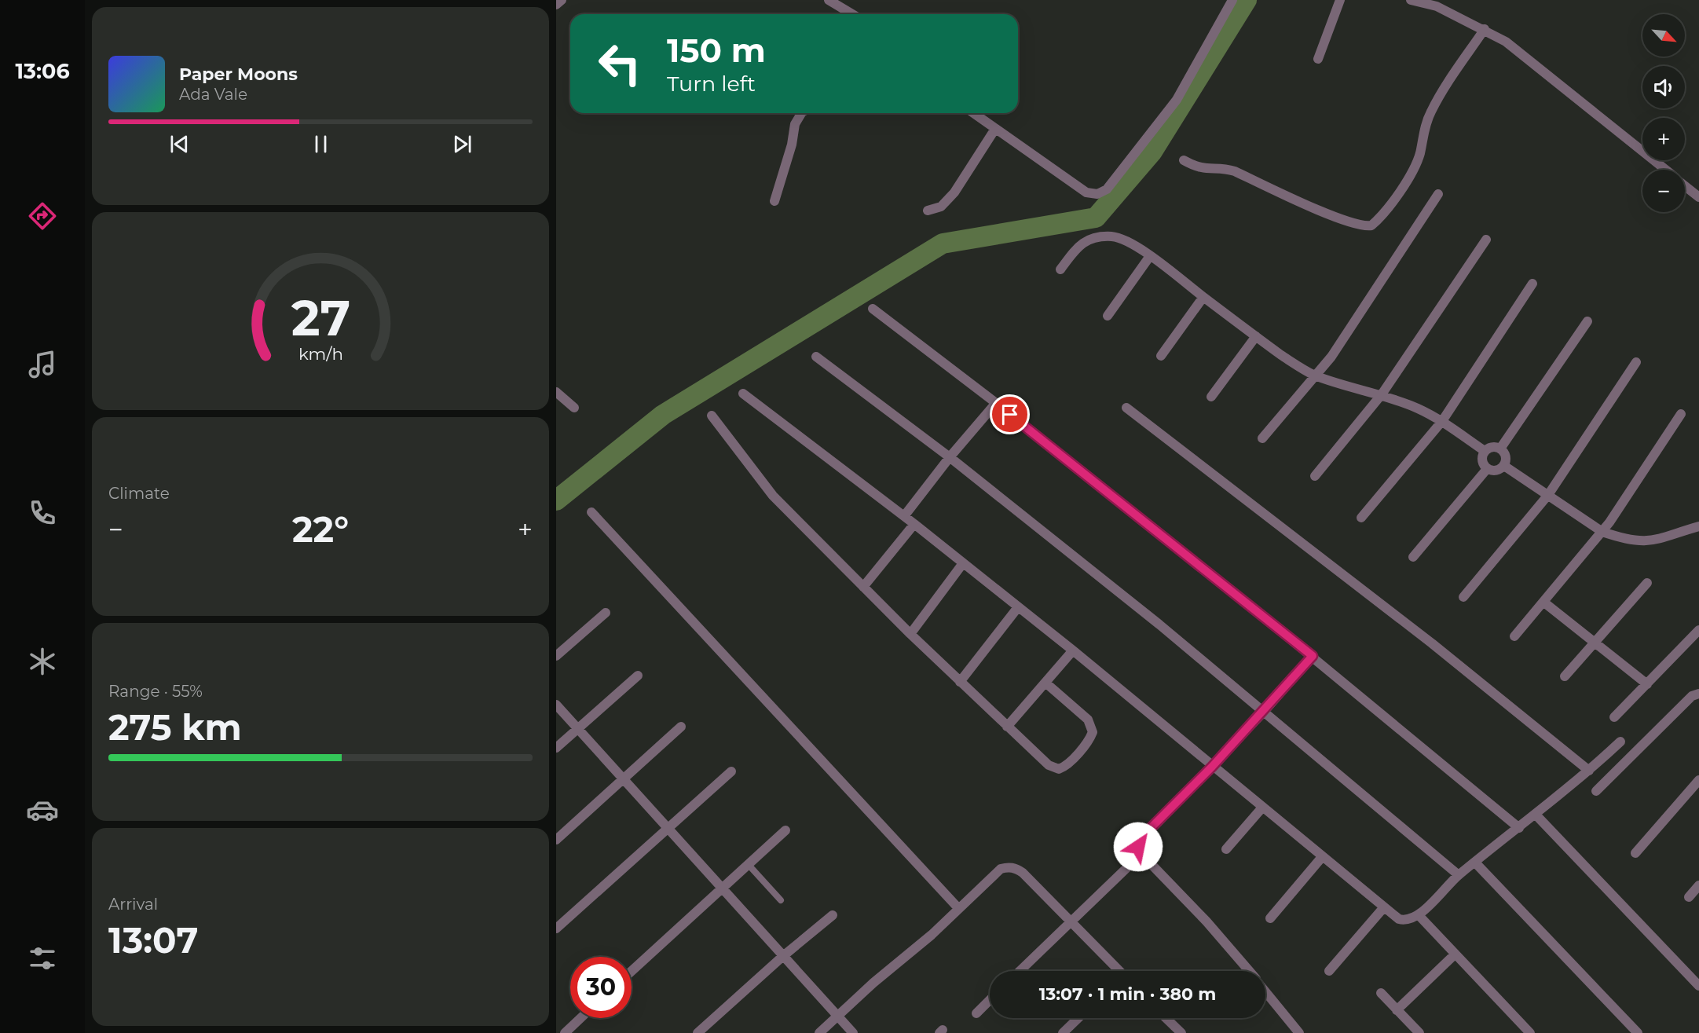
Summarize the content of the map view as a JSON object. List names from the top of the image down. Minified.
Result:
{"north":"bottom right","page":{"tabs":"13:06","map_buttons":["+","−"],"turn":["150 m","Turn left"],"song":["Paper Moons","Ada Vale"],"tile":["Climate",["Range · 55%","275 km"],["Arrival","13:07"]],"heat":["−","22°","+"],"limit":"30","trip":"13:07 · 1 min · 380 m","gauge":["27","km/h"]}}
